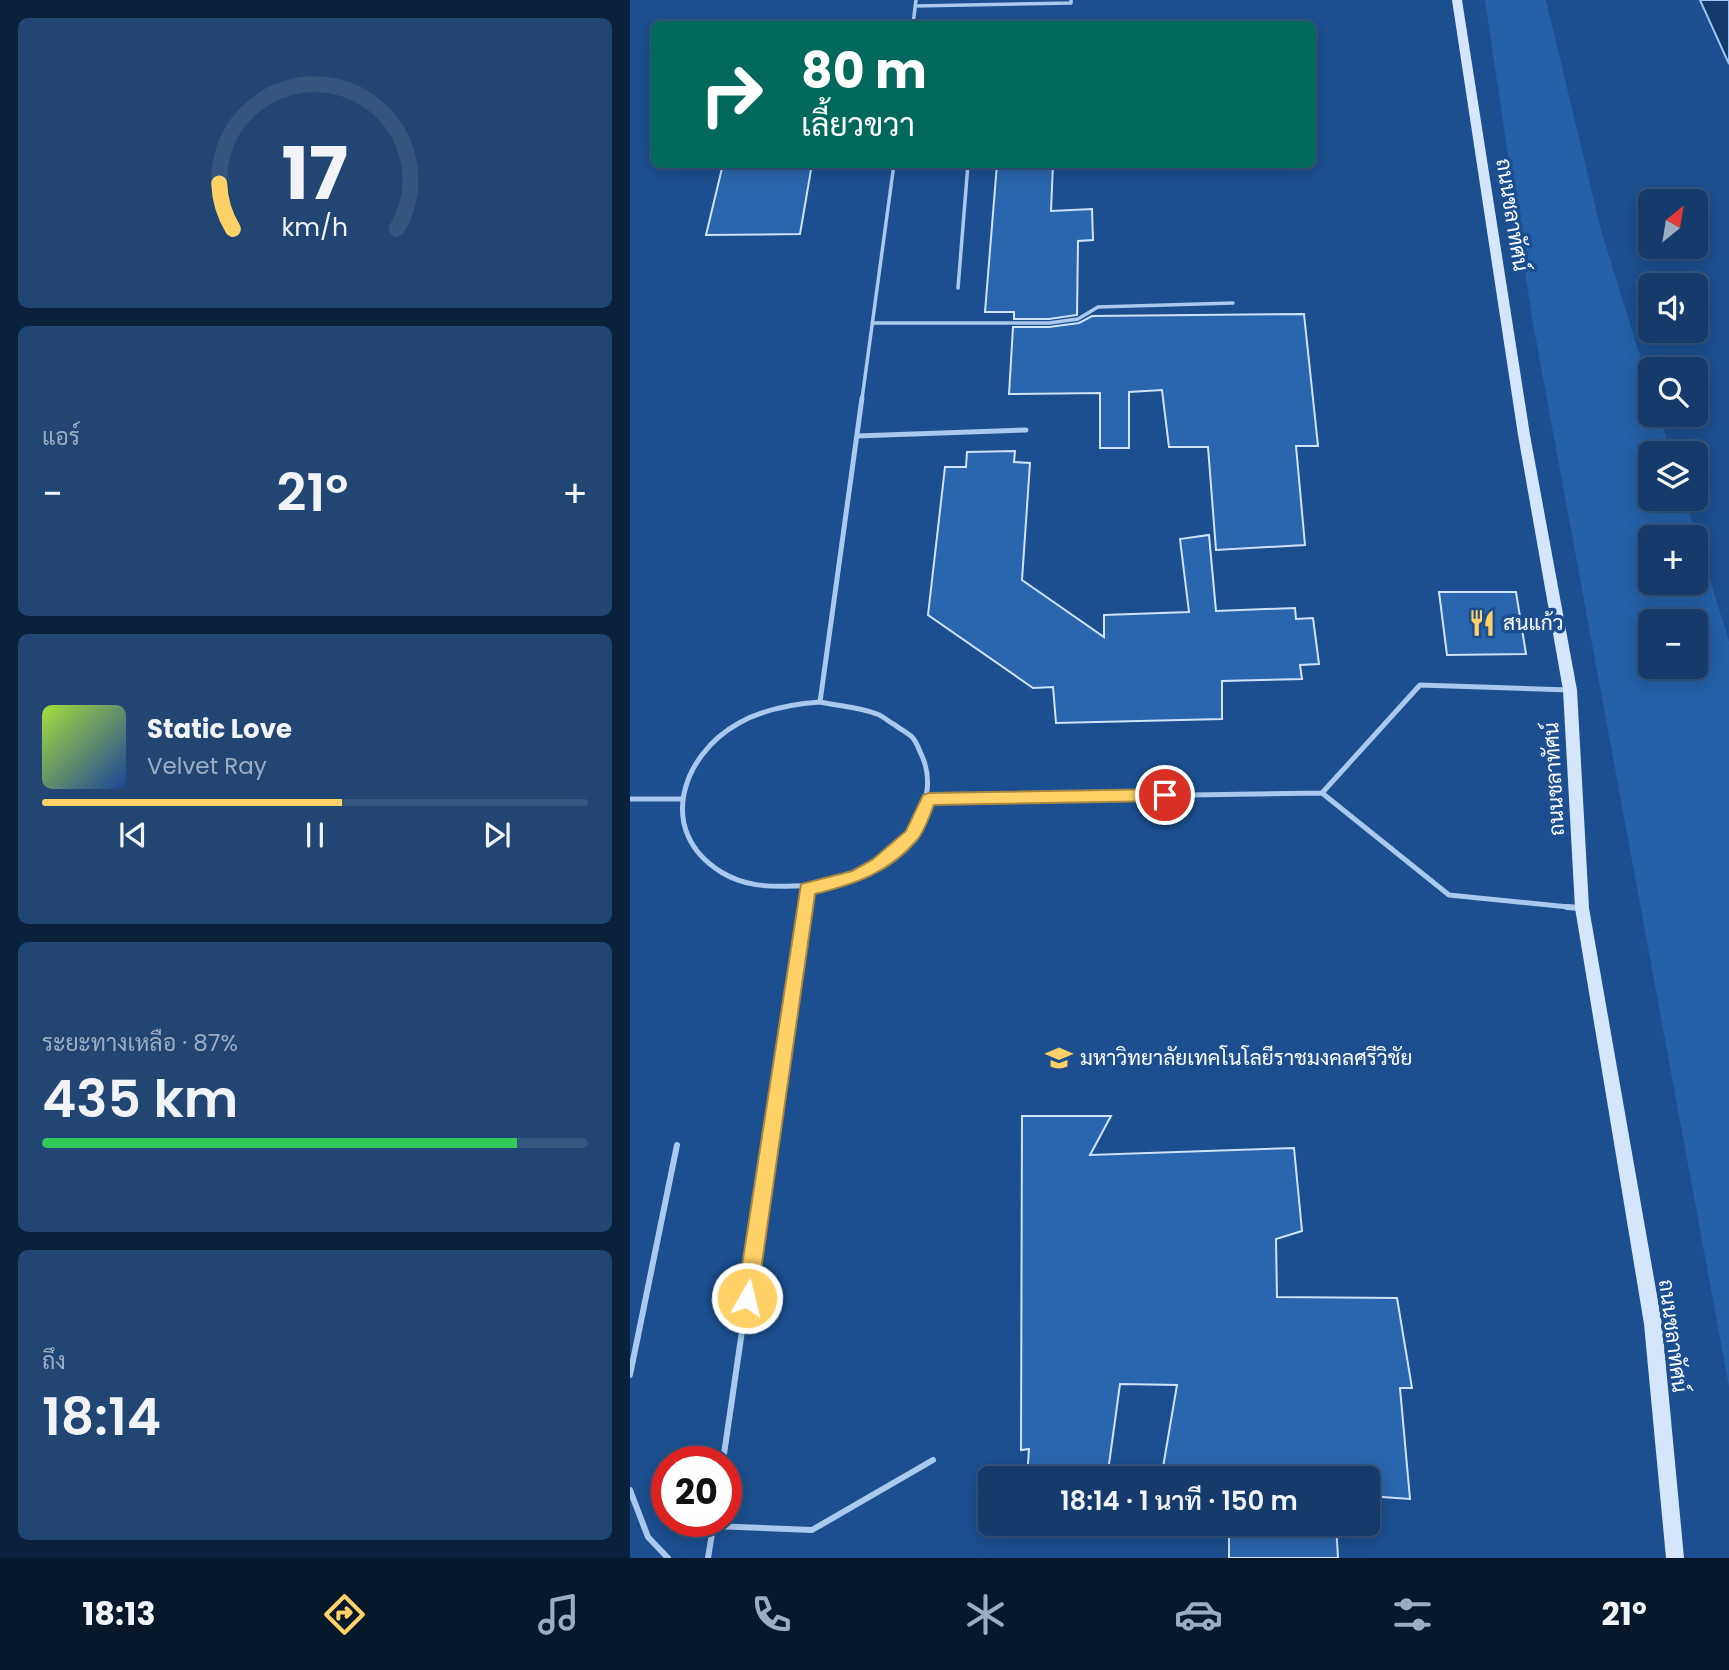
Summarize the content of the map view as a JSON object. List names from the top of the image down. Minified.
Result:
{"streets":{"main road":["ถนนชลาทัศน์"]},"places":{"restaurant":["สนแก้ว"],"school or university":["มหาวิทยาลัยเทคโนโลยีราชมงคลศรีวิชัย"]},"north":"top right","page":{"turn":["80 m","เลี้ยวขวา"],"map_buttons":["+","−"],"tile":["แอร์",["ระยะทางเหลือ · 87%","435 km"],["ถึง","18:14"]],"heat":["−","21°","+"],"song":["Static Love","Velvet Ray"],"limit":"20","trip":"18:14 · 1 นาที · 150 m","tabs":["18:13","21°"],"gauge":["17","km/h"]}}
